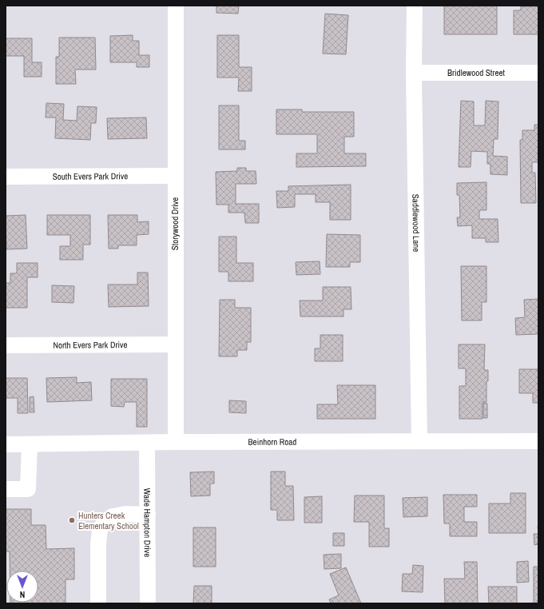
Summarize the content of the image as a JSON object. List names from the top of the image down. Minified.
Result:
{"streets":{"street":["Bridlewood Street","South Evers Park Drive","Saddlewood Lane","Storywood Drive","North Evers Park Drive","Beinhorn Road","Wade Hampton Drive"]},"crossings":[["Bridlewood Street","Saddlewood Lane"],["South Evers Park Drive","Storywood Drive"],["Saddlewood Lane","Beinhorn Road"],["Storywood Drive","North Evers Park Drive"],["Storywood Drive","Beinhorn Road"],["Beinhorn Road","Wade Hampton Drive"]],"places":["Hunters Creek Elementary School"],"north":"bottom"}
